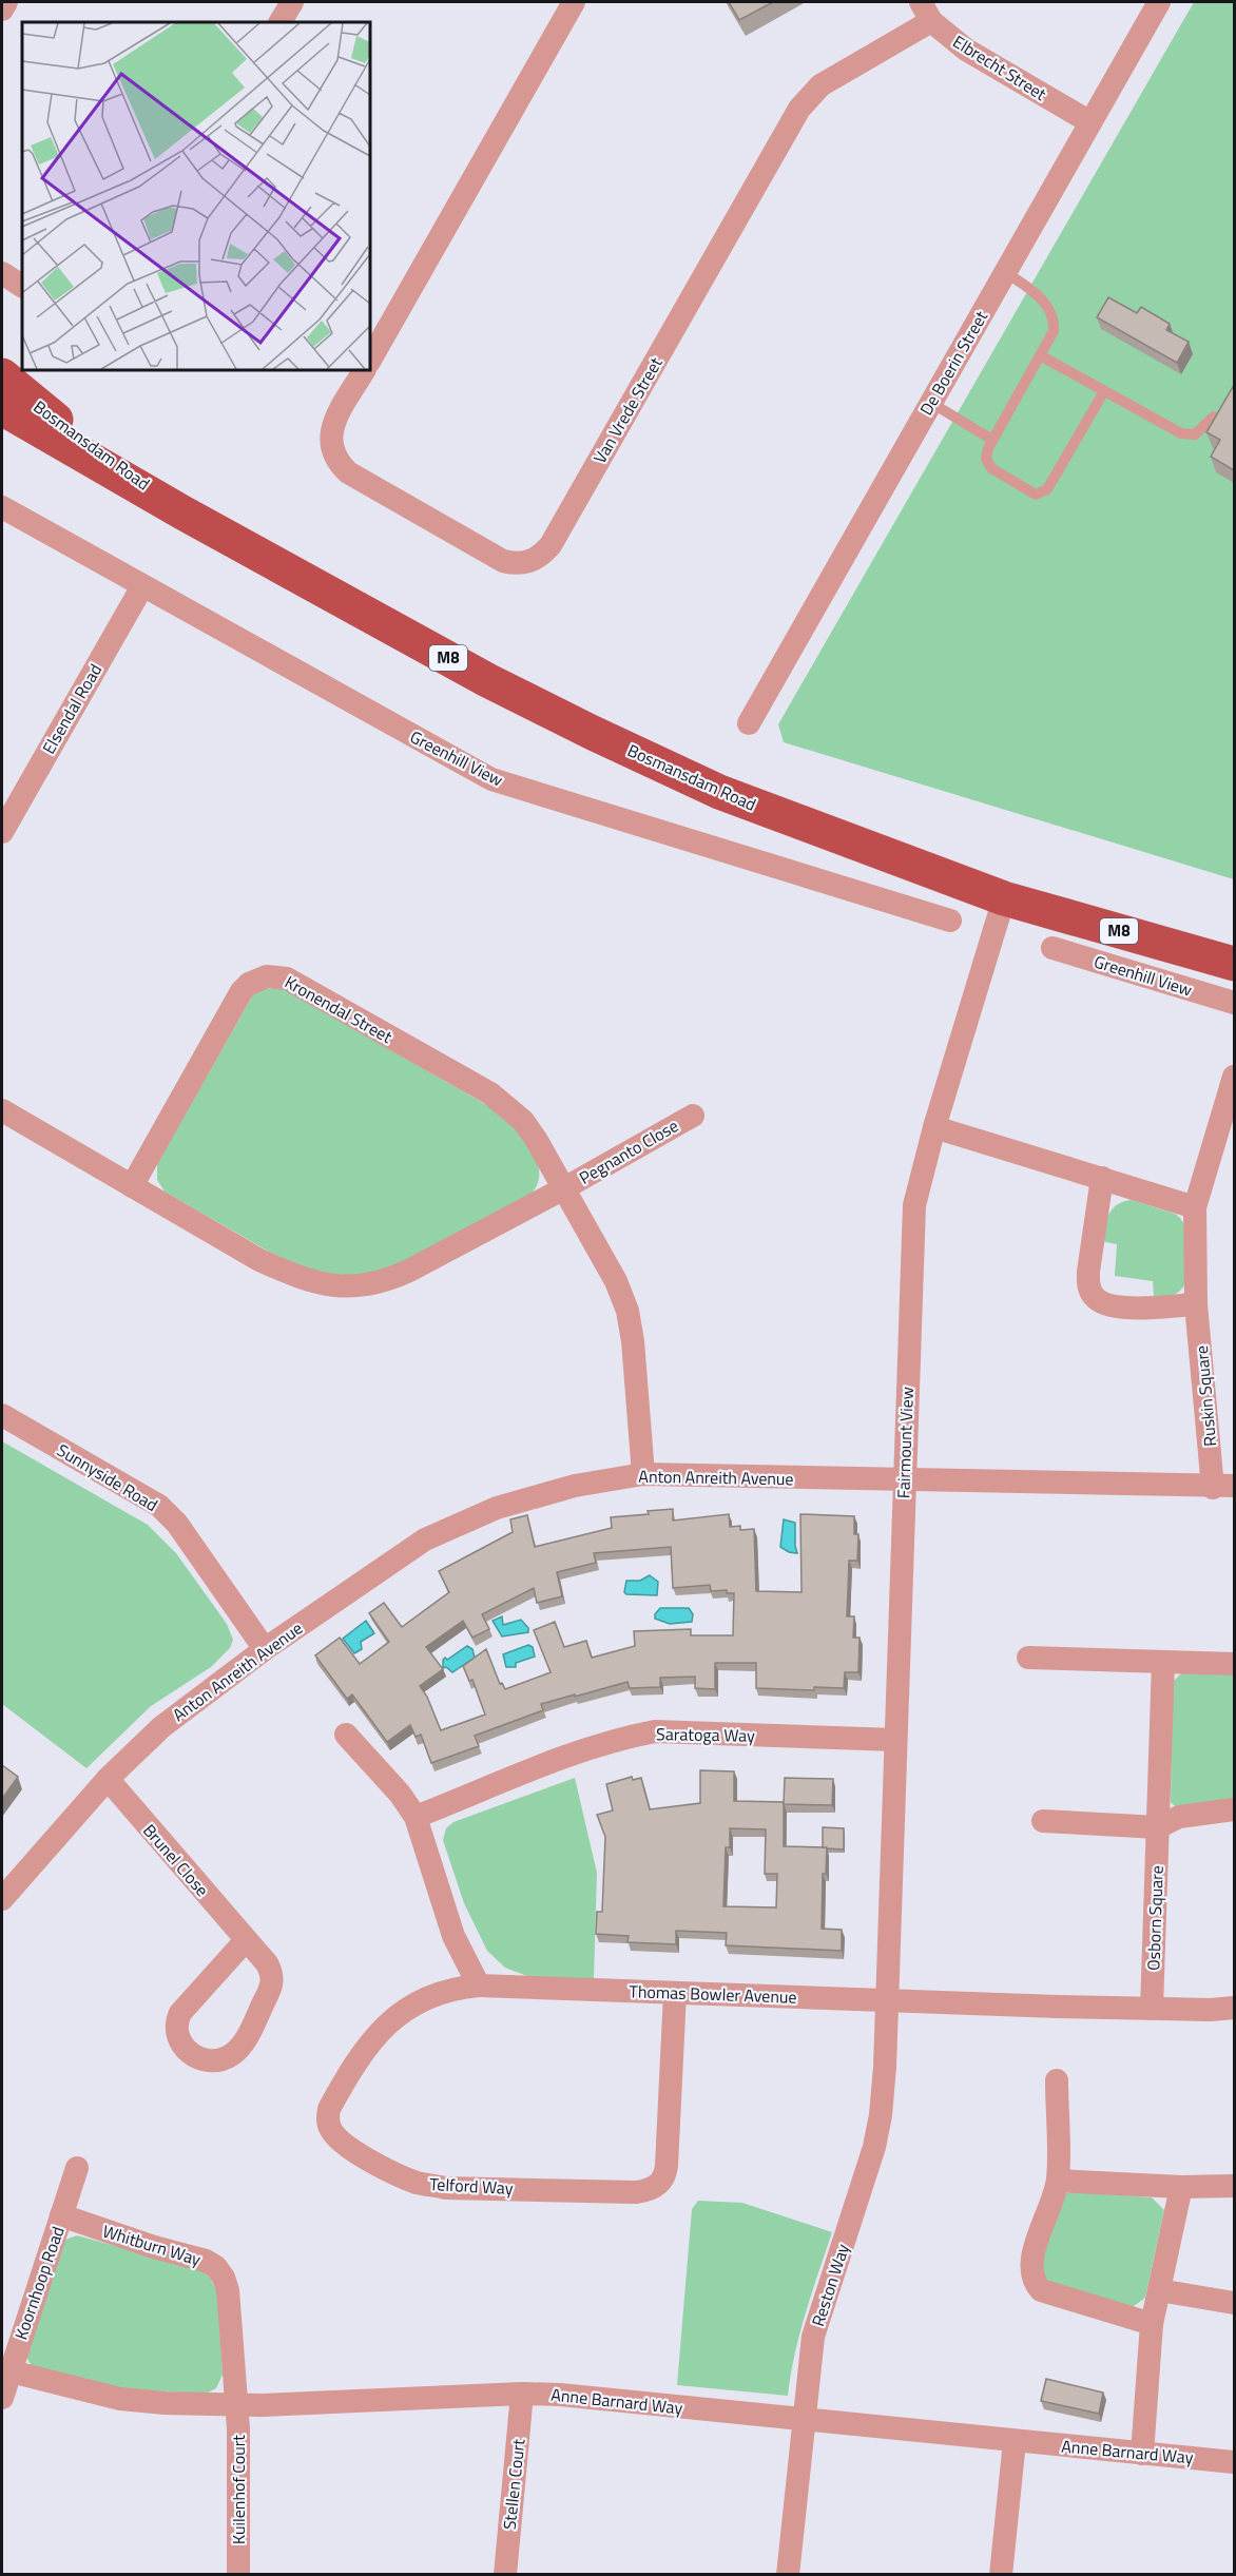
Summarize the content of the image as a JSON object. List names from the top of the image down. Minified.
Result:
{"streets":{"main road":["Bosmansdam Road","M8"],"street":["Elbrecht Street","De Boerin Street","Van Vrede Street","Elsendal Road","Greenhill View","Kronendal Street","Pegnanto Close","Ruskin Square","Fairmount View","Sunnyside Road","Anton Anreith Avenue","Saratoga Way","Brunel Close","Osborn Square","Thomas Bowler Avenue","Telford Way","Whitburn Way","Koornhoop Road","Reston Way","Anne Barnard Way","Stellen Court","Kuilenhof Court"]},"crossings":[["Elbrecht Street","De Boerin Street"],["Elbrecht Street","Van Vrede Street"],["Bosmansdam Road","Fairmount View"],["Elsendal Road","Greenhill View"],["Kronendal Street","Pegnanto Close"],["Kronendal Street","Anton Anreith Avenue"],["Ruskin Square","Anton Anreith Avenue"],["Fairmount View","Anton Anreith Avenue"],["Fairmount View","Saratoga Way"],["Fairmount View","Thomas Bowler Avenue"],["Fairmount View","Reston Way"],["Sunnyside Road","Anton Anreith Avenue"],["Anton Anreith Avenue","Brunel Close"],["Osborn Square","Thomas Bowler Avenue"],["Thomas Bowler Avenue","Telford Way"],["Thomas Bowler Avenue","Reston Way"],["Whitburn Way","Koornhoop Road"],["Whitburn Way","Anne Barnard Way"],["Whitburn Way","Kuilenhof Court"],["Koornhoop Road","Anne Barnard Way"],["Reston Way","Anne Barnard Way"],["Anne Barnard Way","Stellen Court"],["Anne Barnard Way","Kuilenhof Court"]]}
